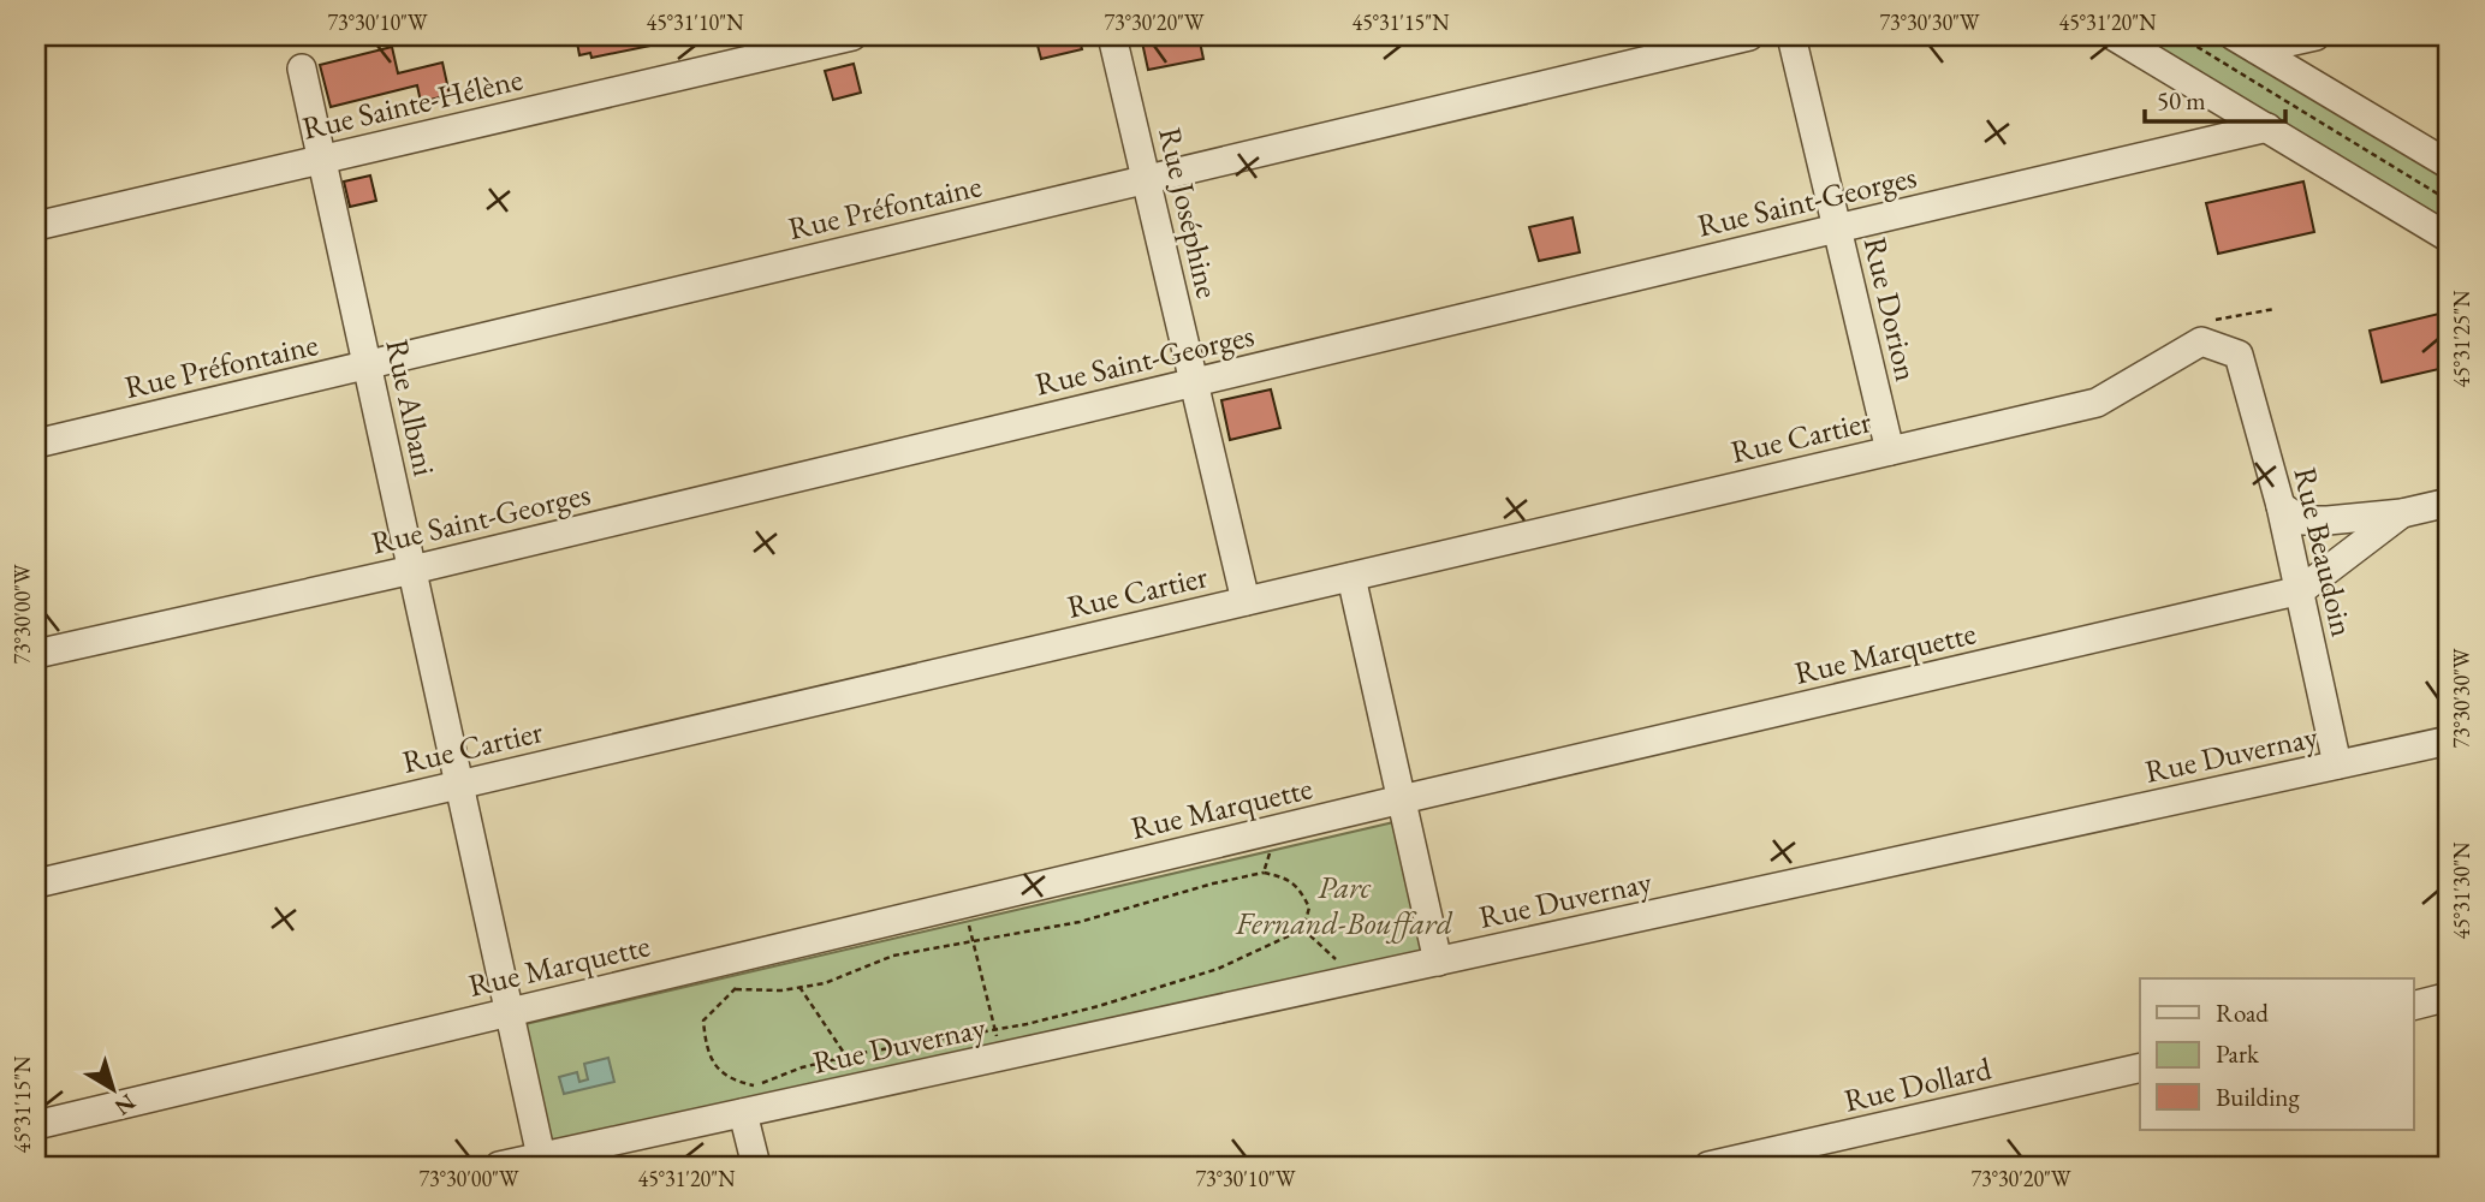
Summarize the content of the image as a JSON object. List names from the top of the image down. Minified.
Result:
{"streets":{"street":["Rue Sainte-Hélène","Rue Saint-Georges","Rue Préfontaine","Rue Joséphine","Rue Dorion","Rue Albani","Rue Cartier","Rue Beaudoin","Rue Marquette","Rue Duvernay","Rue Dollard"]},"crossings":[["Rue Sainte-Hélène","Rue Albani"],["Rue Saint-Georges","Rue Joséphine"],["Rue Saint-Georges","Rue Dorion"],["Rue Saint-Georges","Rue Albani"],["Rue Préfontaine","Rue Joséphine"],["Rue Préfontaine","Rue Albani"],["Rue Joséphine","Rue Cartier"],["Rue Dorion","Rue Cartier"],["Rue Albani","Rue Cartier"],["Rue Albani","Rue Marquette"],["Rue Albani","Rue Duvernay"],["Rue Cartier","Rue Beaudoin"],["Rue Beaudoin","Rue Marquette"],["Rue Beaudoin","Rue Duvernay"]],"parks":["Parc Fernand-Bouffard"],"legend":["Road","Park","Building"],"scale_bar":"50 m","north":"bottom right","coordinates":["73°30'10\"W","45°31'10\"N","73°30'20\"W","45°31'15\"N","73°30'30\"W","45°31'20\"N","45°31'25\"N","73°30'00\"W","45°31'30\"N"]}
